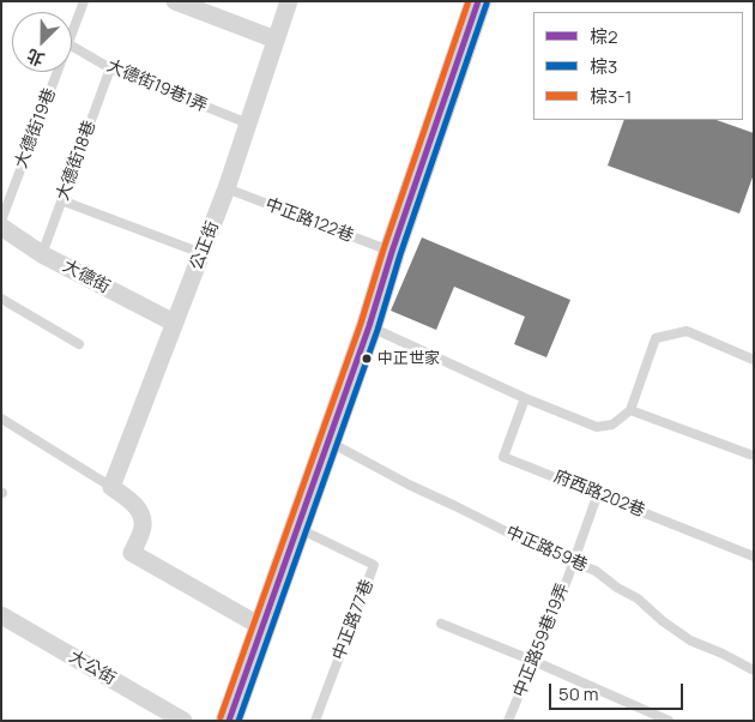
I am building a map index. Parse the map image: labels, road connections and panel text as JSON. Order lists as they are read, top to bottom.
{
  "streets": {
    "street": ["公正街", "大德街", "大公街"],
    "lane": [
      "大德街19巷1弄",
      "大德街19巷",
      "大德街18巷",
      "中正路122巷",
      "府西路202巷",
      "中正路59巷",
      "中正路77巷",
      "中正路59巷19弄"
    ]
  },
  "crossings": [
    ["大德街19巷1弄", "大德街18巷"],
    ["大德街19巷1弄", "公正街"],
    ["大德街18巷", "大德街"],
    ["中正路122巷", "公正街"],
    ["公正街", "大德街"],
    ["府西路202巷", "中正路59巷19弄"],
    ["中正路59巷", "中正路59巷19弄"]
  ],
  "places": ["中正世家"],
  "lines": ["transit line 棕2", "transit line 棕3-1", "transit line 棕3"],
  "legend": ["棕2", "棕3", "棕3-1"],
  "scale_bar": "50 m",
  "north": "bottom left"
}
